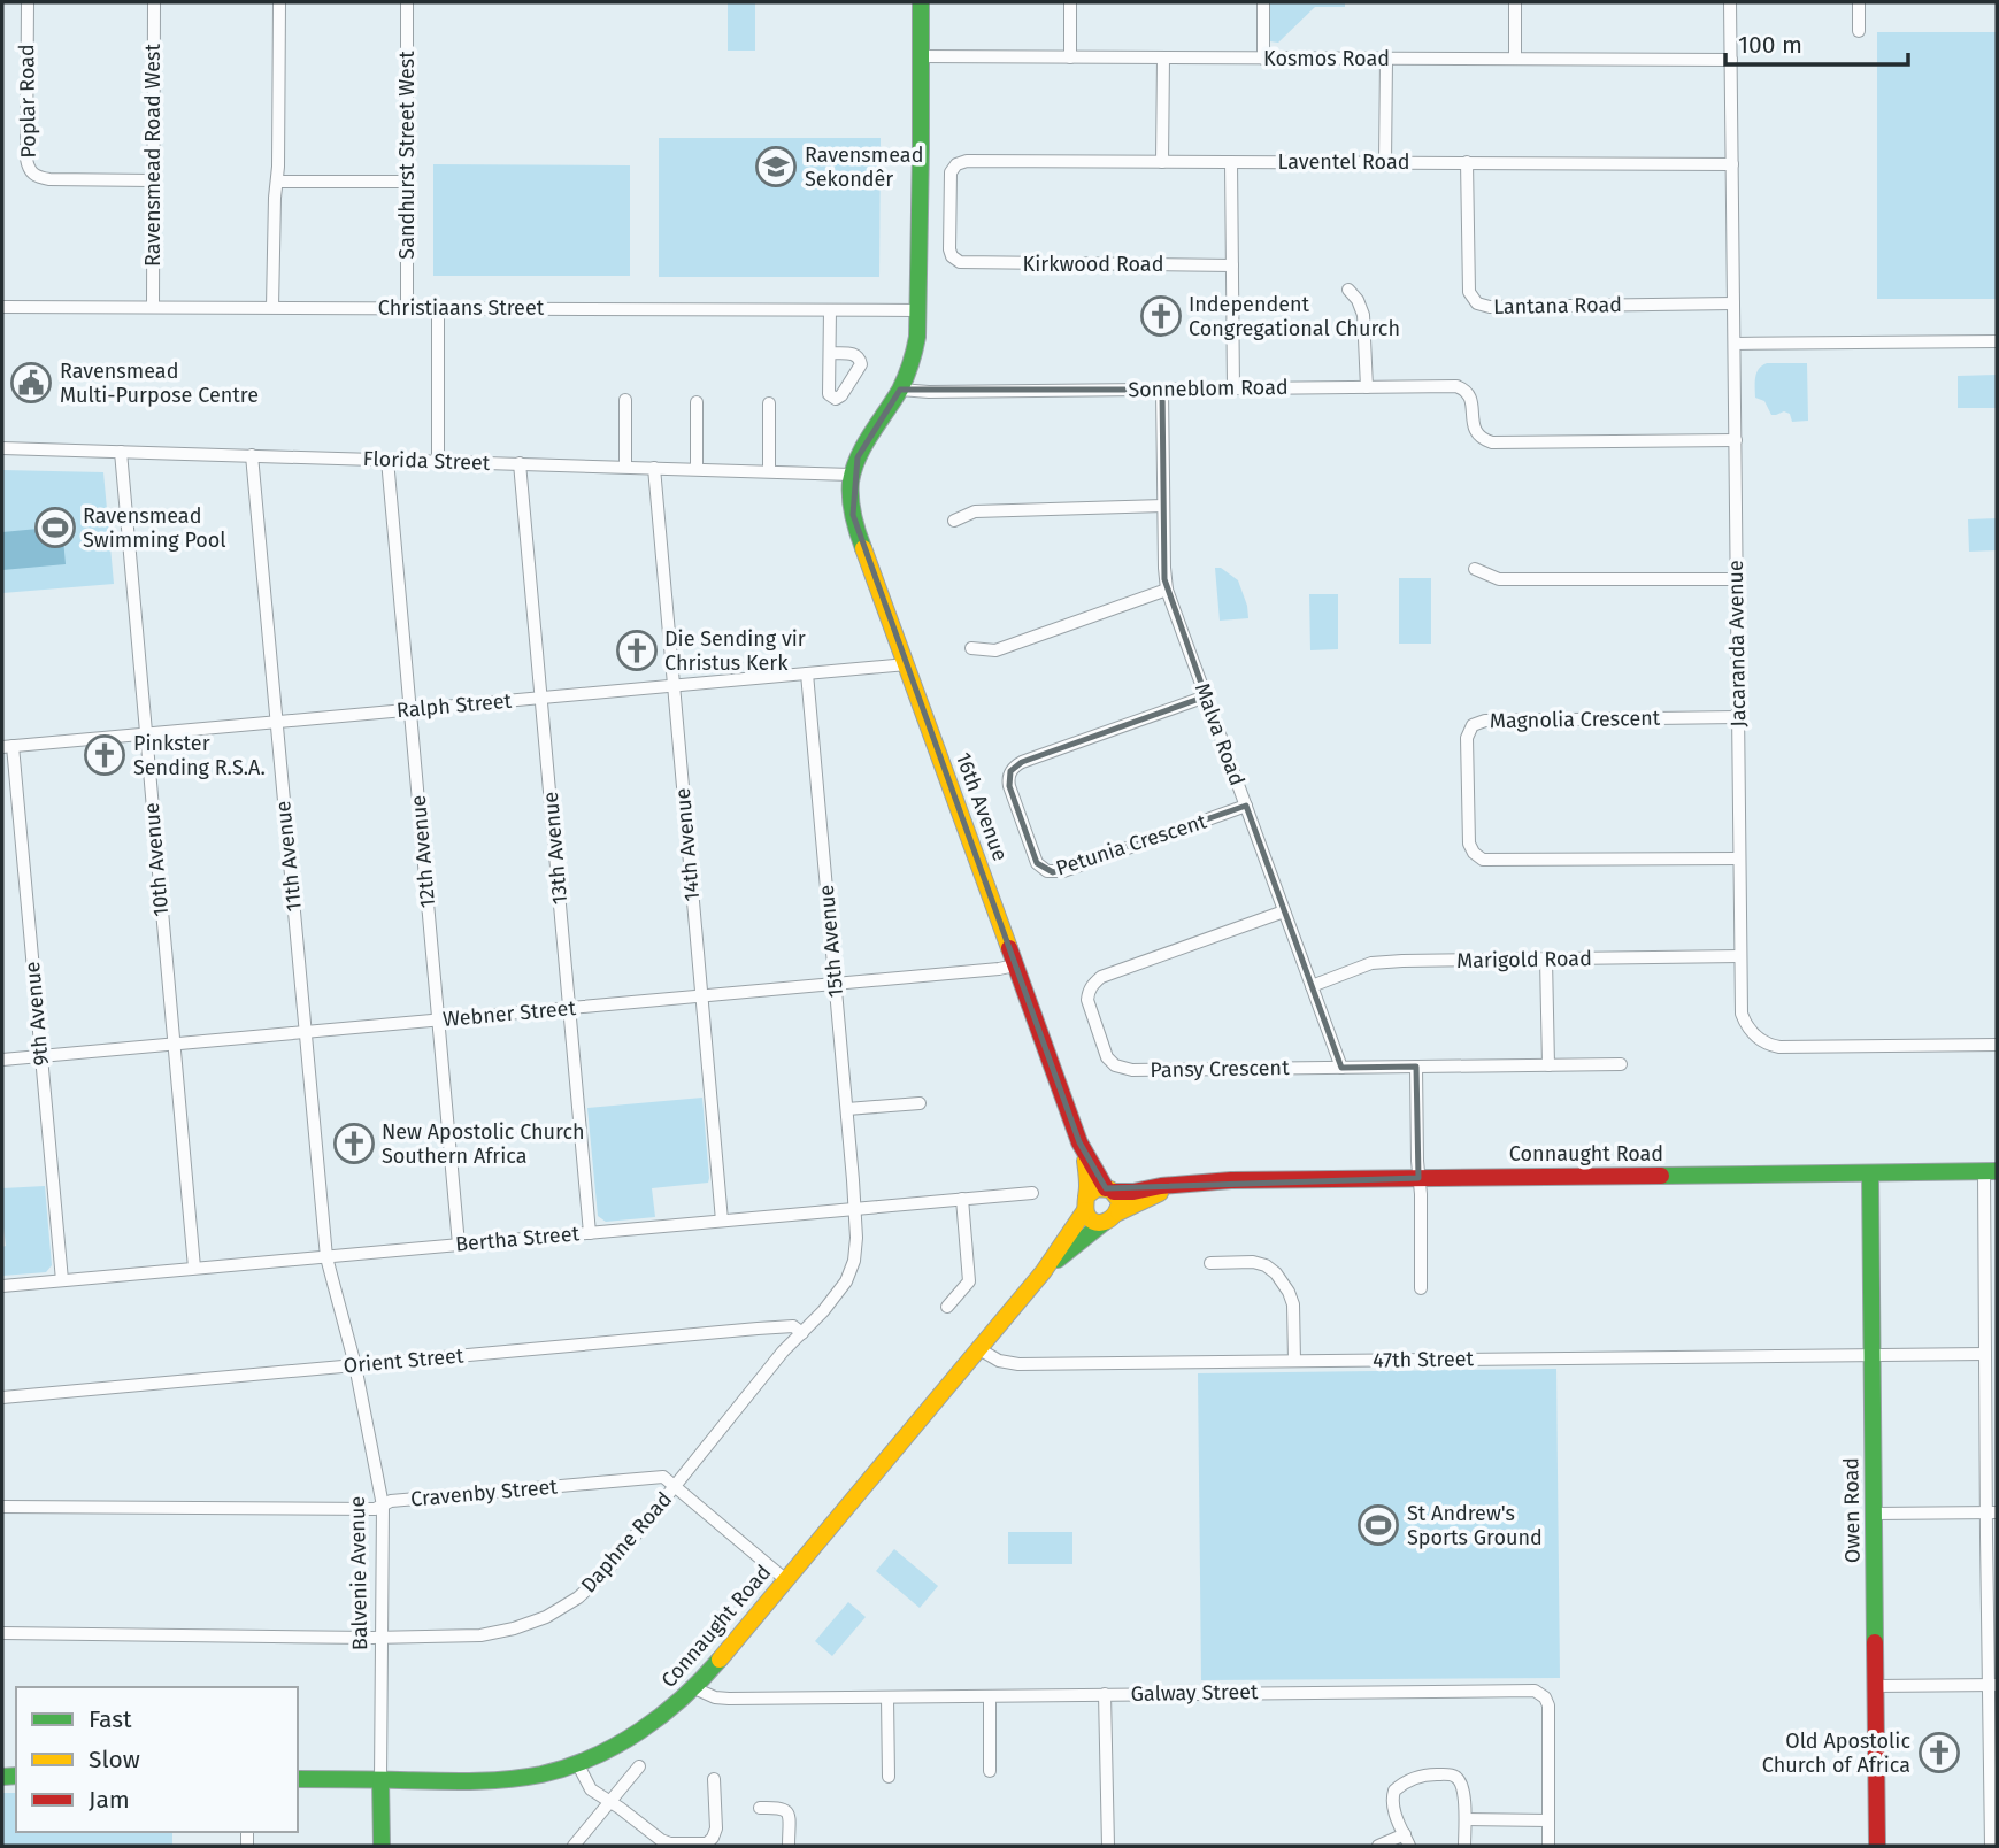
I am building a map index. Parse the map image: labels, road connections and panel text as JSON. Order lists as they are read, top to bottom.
{
  "streets": {
    "street": [
      "Kosmos Road",
      "Poplar Road",
      "Ravensmead Road West",
      "Sandhurst Street West",
      "Laventel Road",
      "Kirkwood Road",
      "Lantana Road",
      "Christiaans Street",
      "Sonneblom Road",
      "Florida Street",
      "Jacaranda Avenue",
      "Ralph Street",
      "Magnolia Crescent",
      "Malva Road",
      "16th Avenue",
      "14th Avenue",
      "Petunia Crescent",
      "13th Avenue",
      "12th Avenue",
      "11th Avenue",
      "10th Avenue",
      "15th Avenue",
      "Marigold Road",
      "9th Avenue",
      "Webner Street",
      "Pansy Crescent",
      "Connaught Road",
      "Bertha Street",
      "47th Street",
      "Orient Street",
      "Cravenby Street",
      "Owen Road",
      "Daphne Road",
      "Balvenie Avenue",
      "Galway Street"
    ]
  },
  "crossings": [
    ["Kosmos Road", "Jacaranda Avenue"],
    ["Poplar Road", "Ravensmead Road West"],
    ["Ravensmead Road West", "Christiaans Street"],
    ["Sandhurst Street West", "Christiaans Street"],
    ["Laventel Road", "Kirkwood Road"],
    ["Laventel Road", "Lantana Road"],
    ["Laventel Road", "Jacaranda Avenue"],
    ["Lantana Road", "Jacaranda Avenue"],
    ["Sonneblom Road", "Jacaranda Avenue"],
    ["Sonneblom Road", "Malva Road"],
    ["Florida Street", "16th Avenue"],
    ["Florida Street", "14th Avenue"],
    ["Florida Street", "13th Avenue"],
    ["Florida Street", "12th Avenue"],
    ["Florida Street", "11th Avenue"],
    ["Florida Street", "10th Avenue"],
    ["Jacaranda Avenue", "Magnolia Crescent"],
    ["Jacaranda Avenue", "Marigold Road"],
    ["Ralph Street", "16th Avenue"],
    ["Ralph Street", "14th Avenue"],
    ["Ralph Street", "13th Avenue"],
    ["Ralph Street", "12th Avenue"],
    ["Ralph Street", "11th Avenue"],
    ["Ralph Street", "10th Avenue"],
    ["Ralph Street", "15th Avenue"],
    ["Ralph Street", "9th Avenue"],
    ["Malva Road", "Petunia Crescent"],
    ["Malva Road", "Marigold Road"],
    ["Malva Road", "Pansy Crescent"],
    ["16th Avenue", "Webner Street"],
    ["16th Avenue", "Connaught Road"],
    ["14th Avenue", "Webner Street"],
    ["14th Avenue", "Bertha Street"],
    ["13th Avenue", "Webner Street"],
    ["13th Avenue", "Bertha Street"],
    ["12th Avenue", "Webner Street"],
    ["12th Avenue", "Bertha Street"],
    ["11th Avenue", "Webner Street"],
    ["11th Avenue", "Bertha Street"],
    ["11th Avenue", "Balvenie Avenue"],
    ["10th Avenue", "Webner Street"],
    ["10th Avenue", "Bertha Street"],
    ["15th Avenue", "Webner Street"],
    ["15th Avenue", "Bertha Street"],
    ["15th Avenue", "Daphne Road"],
    ["9th Avenue", "Webner Street"],
    ["9th Avenue", "Bertha Street"],
    ["Connaught Road", "47th Street"],
    ["Connaught Road", "Owen Road"],
    ["Connaught Road", "Balvenie Avenue"],
    ["Connaught Road", "Galway Street"],
    ["Bertha Street", "Daphne Road"],
    ["Bertha Street", "Balvenie Avenue"],
    ["47th Street", "Owen Road"],
    ["Orient Street", "Daphne Road"],
    ["Orient Street", "Balvenie Avenue"],
    ["Cravenby Street", "Daphne Road"],
    ["Cravenby Street", "Balvenie Avenue"],
    ["Daphne Road", "Balvenie Avenue"]
  ],
  "places": {
    "school or university": ["Ravensmead Sekondêr"],
    "church": [
      "Independent Congregational Church",
      "Die Sending vir Christus Kerk",
      "Pinkster Sending R.S.A.",
      "New Apostolic Church Southern Africa",
      "Old Apostolic Church of Africa"
    ],
    "public building": ["Ravensmead Multi-Purpose Centre"],
    "sports": ["Ravensmead Swimming Pool", "St Andrew's Sports Ground"]
  },
  "legend": ["Fast", "Slow", "Jam"],
  "scale_bar": "100 m"
}
